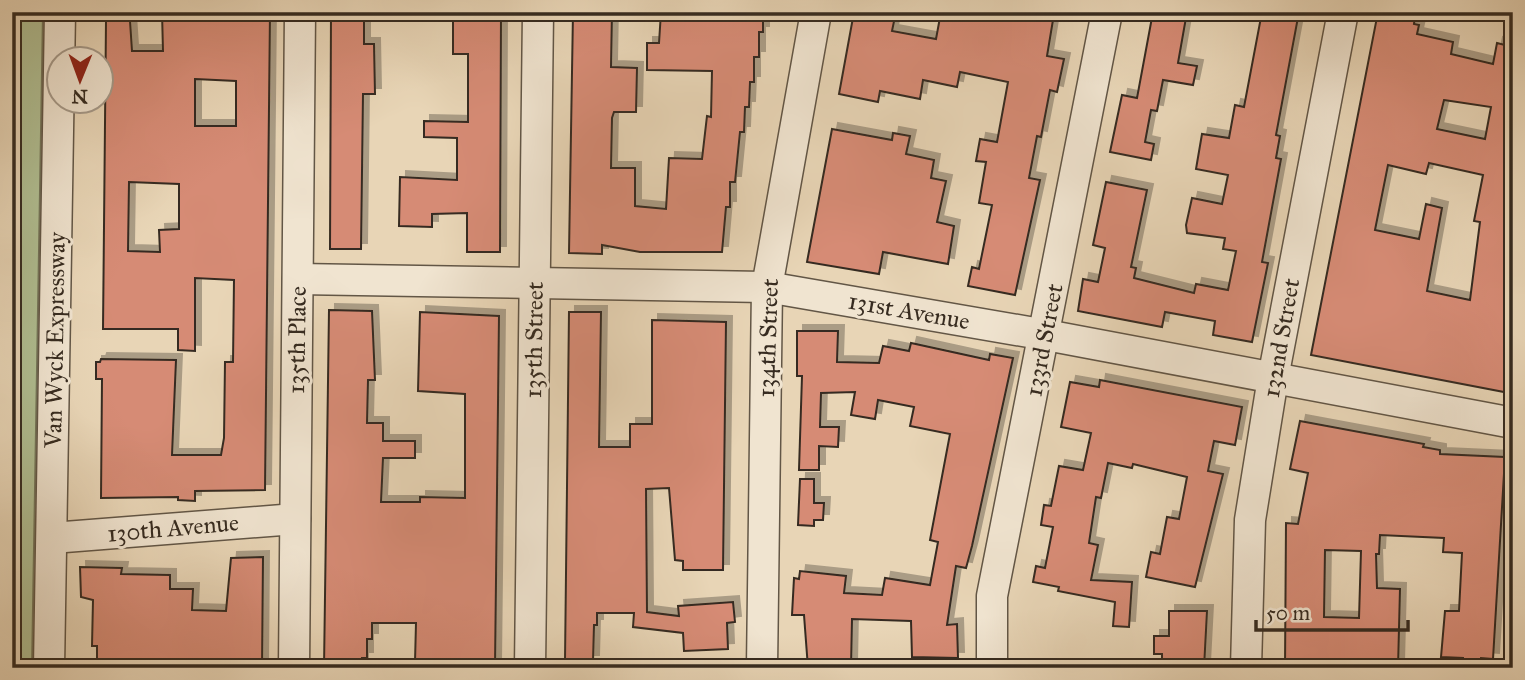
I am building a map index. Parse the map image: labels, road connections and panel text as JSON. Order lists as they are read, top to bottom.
{
  "streets": {
    "street": [
      "131st Avenue",
      "134th Street",
      "132nd Street",
      "Van Wyck Expressway",
      "135th Place",
      "135th Street",
      "133rd Street",
      "130th Avenue"
    ]
  },
  "crossings": [
    ["131st Avenue", "134th Street"],
    ["131st Avenue", "132nd Street"],
    ["131st Avenue", "135th Place"],
    ["131st Avenue", "135th Street"],
    ["131st Avenue", "133rd Street"],
    ["Van Wyck Expressway", "130th Avenue"],
    ["135th Place", "130th Avenue"]
  ],
  "scale_bar": "50 m",
  "north": "bottom"
}
